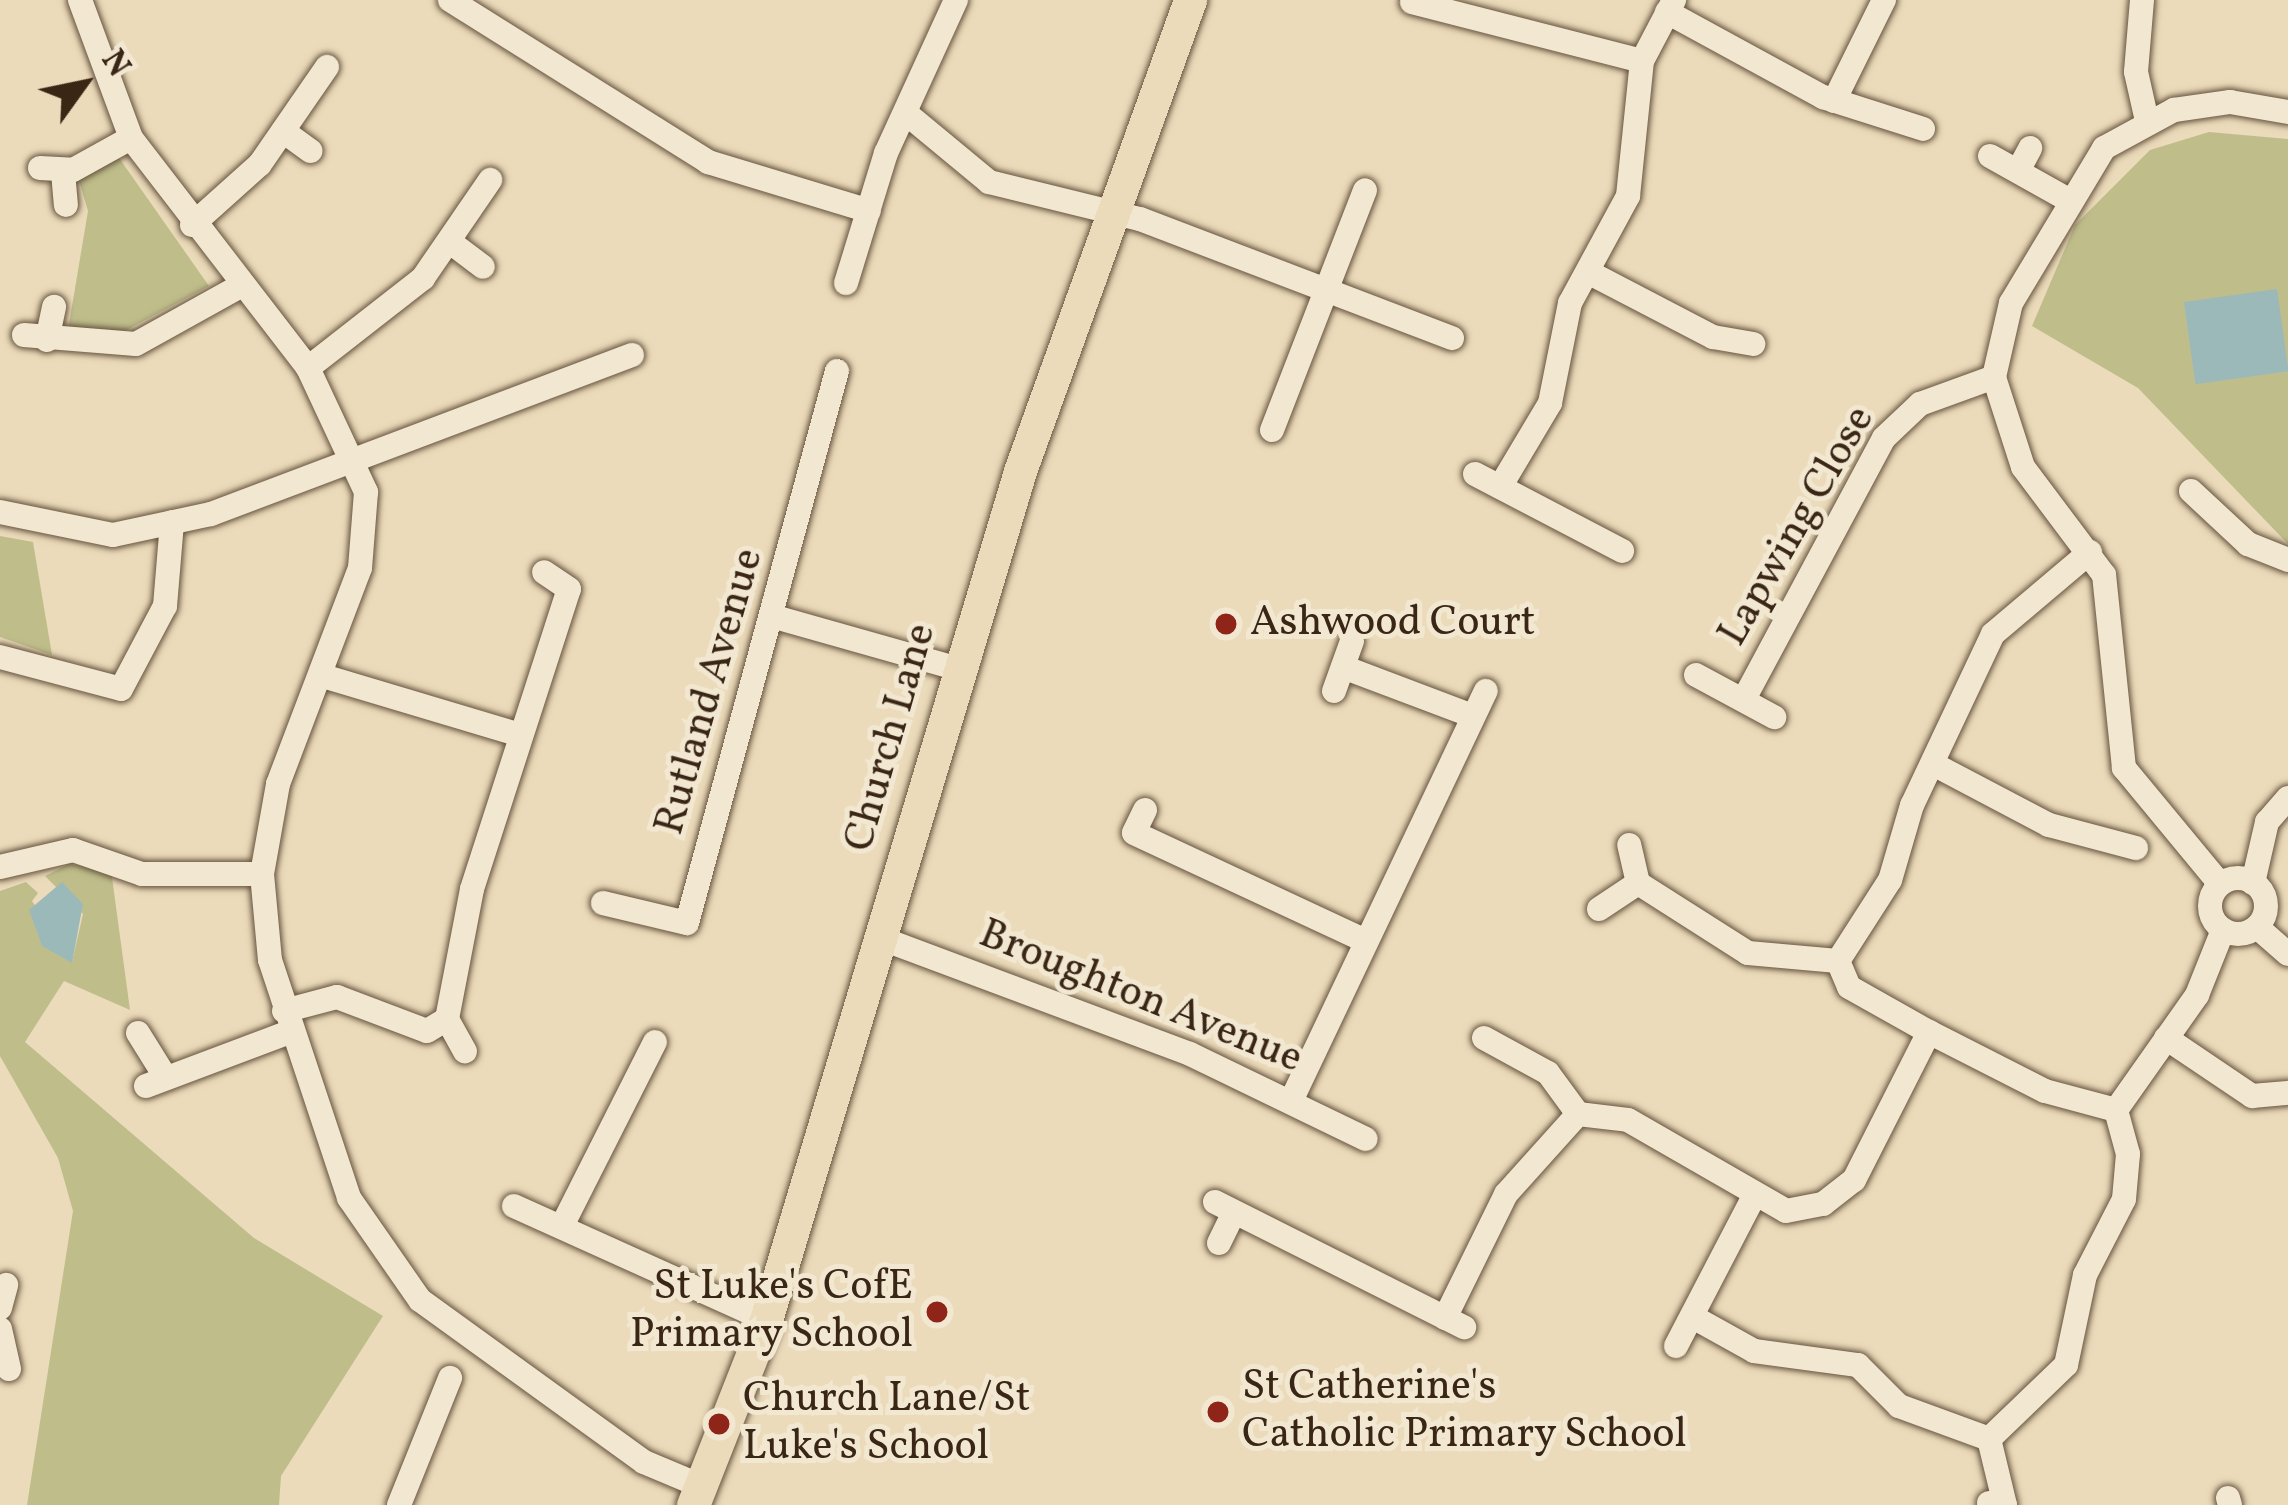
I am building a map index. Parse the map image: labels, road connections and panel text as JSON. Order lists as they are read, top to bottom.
{
  "streets": {
    "main road": ["Church Lane"],
    "street": ["Lapwing Close", "Rutland Avenue", "Broughton Avenue"]
  },
  "crossings": [
    ["Church Lane", "Broughton Avenue"]
  ],
  "places": [
    "Ashwood Court",
    "St Luke's CofE Primary School",
    "St Catherine's Catholic Primary School",
    "Church Lane/St Luke's School"
  ],
  "north": "top right"
}
